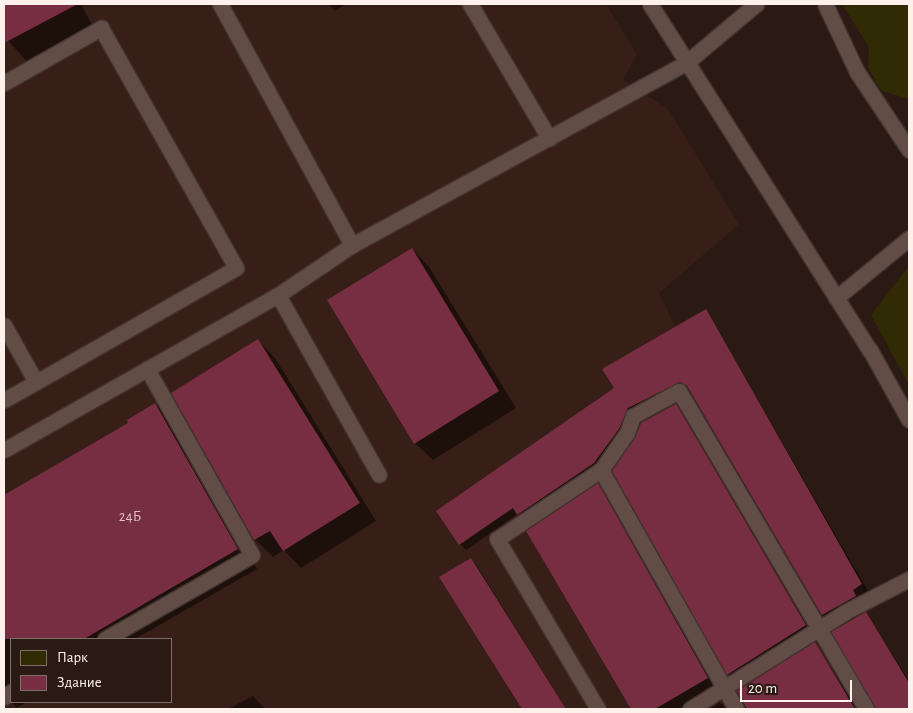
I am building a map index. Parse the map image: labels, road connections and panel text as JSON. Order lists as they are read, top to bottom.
{
  "house_numbers": ["24Б"],
  "legend": ["Парк", "Здание"],
  "scale_bar": "20 m"
}
